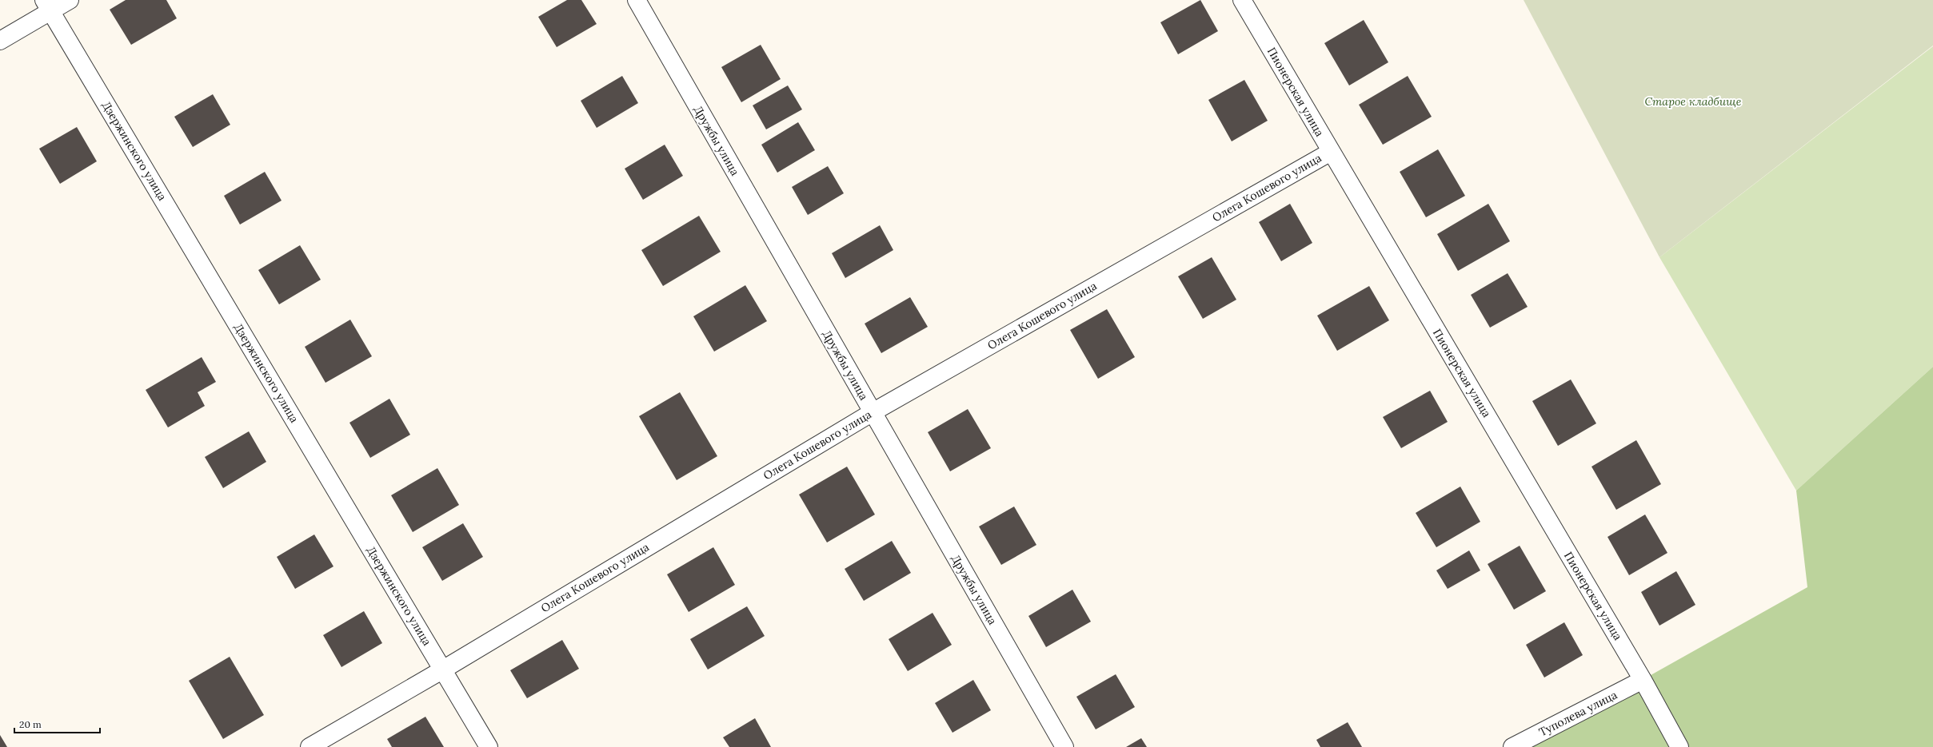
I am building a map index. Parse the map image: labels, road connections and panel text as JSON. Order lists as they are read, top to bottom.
{
  "streets": {
    "street": [
      "Пионерская улица",
      "Дружбы улица",
      "Дзержинского улица",
      "Олега Кошевого улица",
      "Туполева улица"
    ]
  },
  "crossings": [
    ["Пионерская улица", "Олега Кошевого улица"],
    ["Пионерская улица", "Туполева улица"],
    ["Дружбы улица", "Олега Кошевого улица"],
    ["Дзержинского улица", "Олега Кошевого улица"]
  ],
  "parks": ["Старое кладбище"],
  "scale_bar": "20 m"
}
